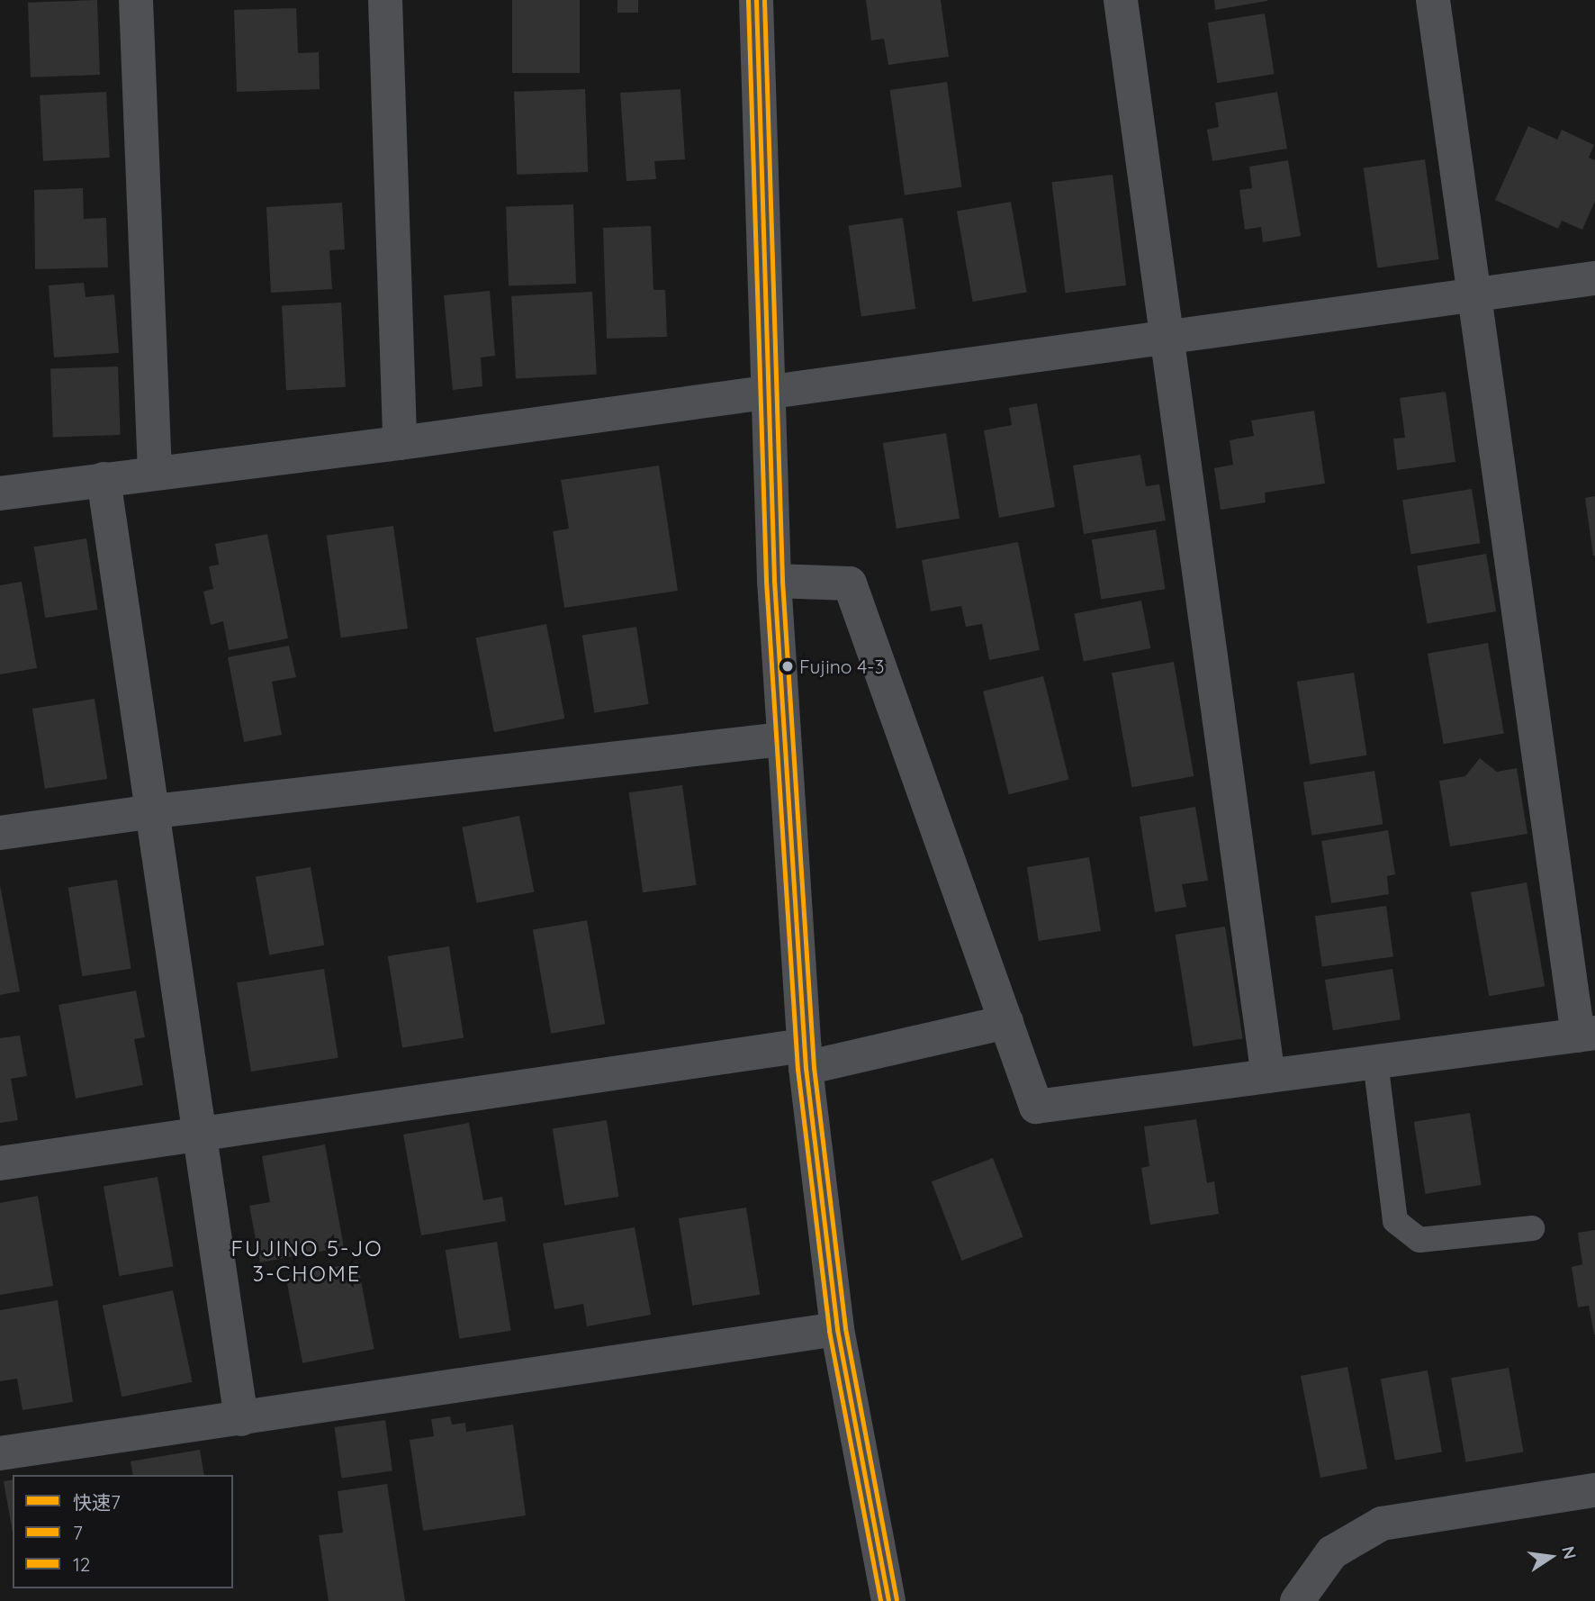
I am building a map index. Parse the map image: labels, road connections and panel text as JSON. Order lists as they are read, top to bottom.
{
  "districts": ["FUJINO 5-JO 3-CHOME"],
  "places": ["Fujino 4-3"],
  "lines": ["transit line 快速7", "transit line 7", "transit line 12"],
  "legend": ["快速7", "7", "12"],
  "north": "right"
}
